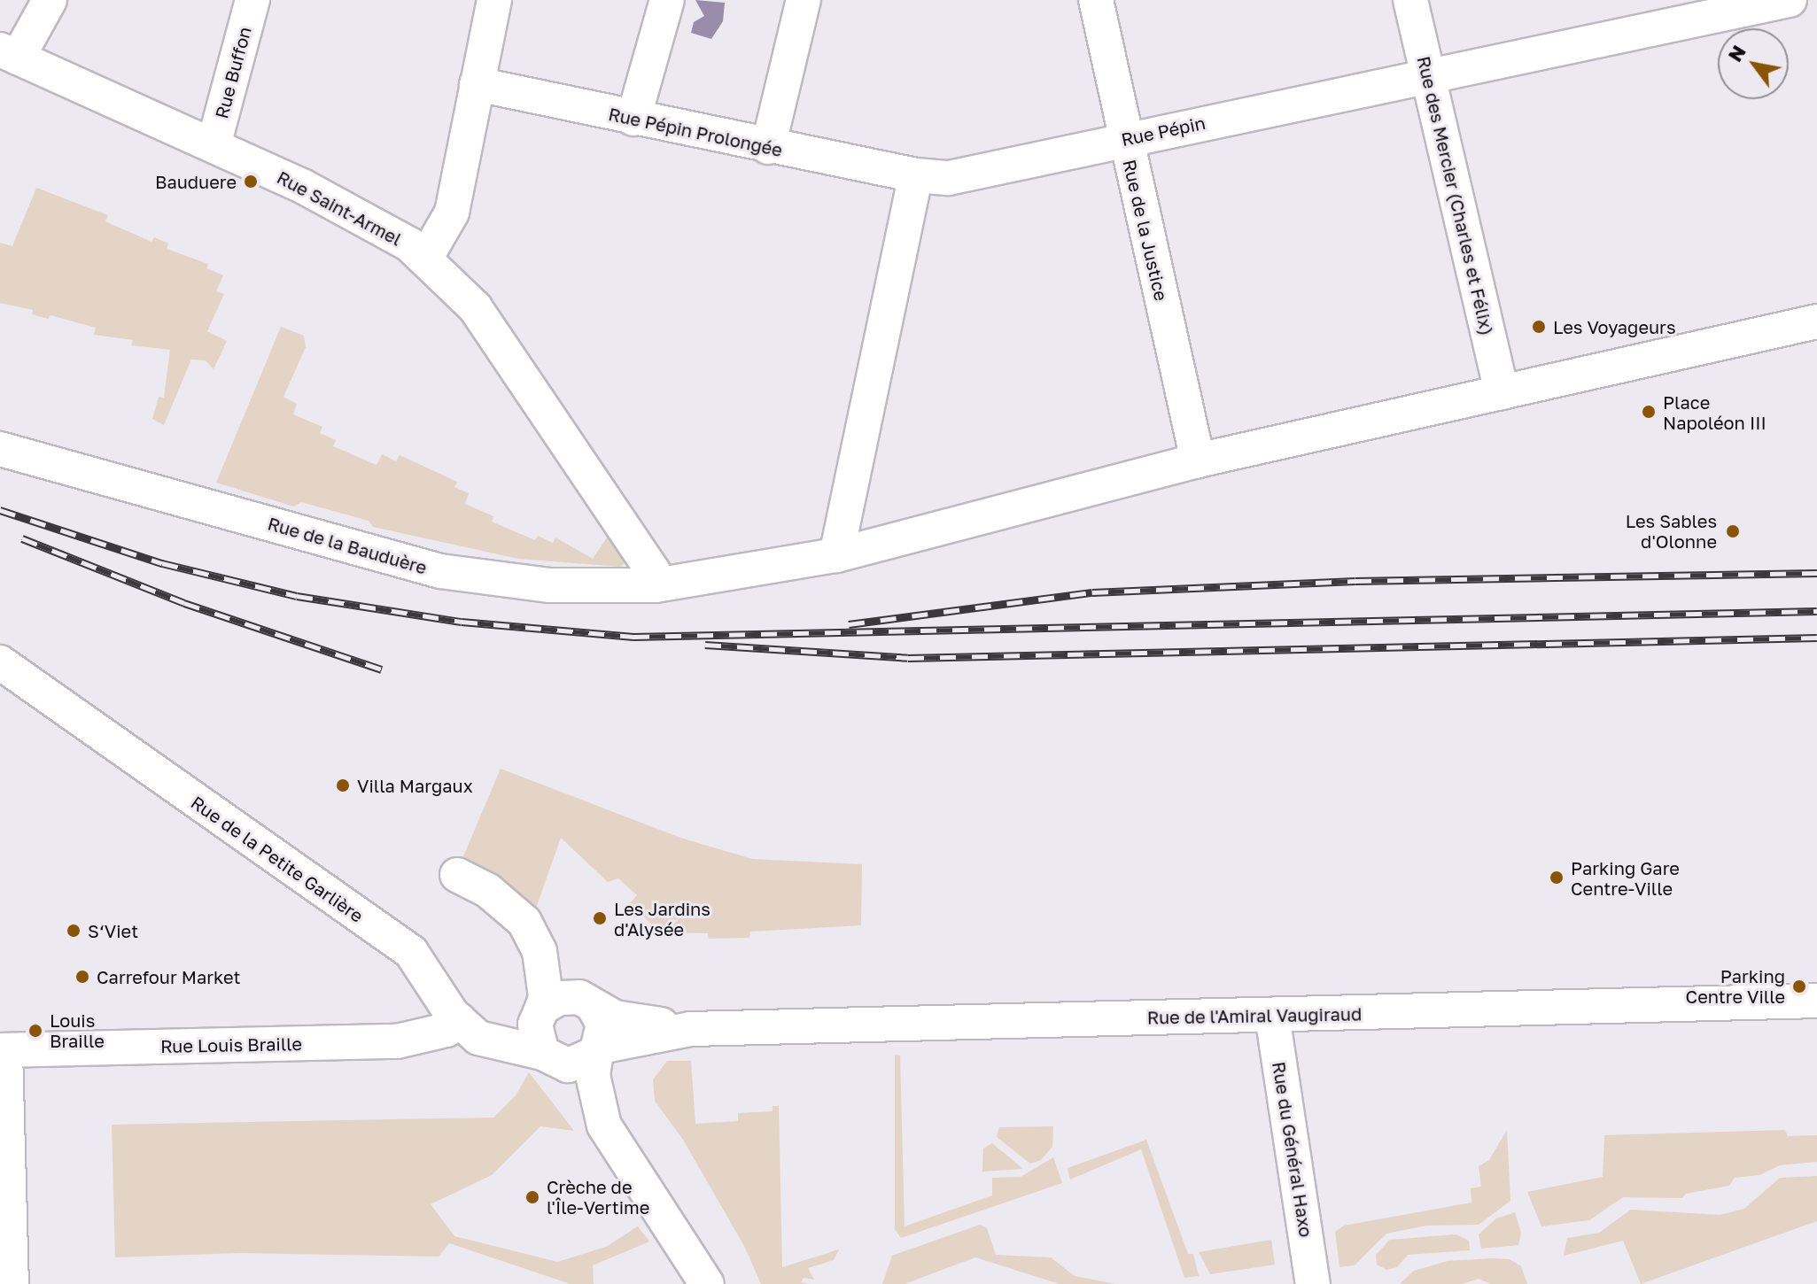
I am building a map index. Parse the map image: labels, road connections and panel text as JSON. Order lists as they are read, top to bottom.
{
  "streets": {
    "street": [
      "Rue Buffon",
      "Rue Pépin",
      "Rue Pépin Prolongée",
      "Rue des Mercier (Charles et Félix)",
      "Rue Saint-Armel",
      "Rue de la Justice",
      "Rue de la Bauduère",
      "Rue de la Petite Garlière",
      "Rue de l'Amiral Vaugiraud",
      "Rue Louis Braille",
      "Rue du Général Haxo"
    ]
  },
  "crossings": [
    ["Rue Buffon", "Rue Saint-Armel"],
    ["Rue Pépin", "Rue Pépin Prolongée"],
    ["Rue Pépin", "Rue des Mercier (Charles et Félix)"],
    ["Rue Pépin", "Rue de la Justice"],
    ["Rue des Mercier (Charles et Félix)", "Rue de la Bauduère"],
    ["Rue Saint-Armel", "Rue de la Bauduère"],
    ["Rue de la Justice", "Rue de la Bauduère"],
    ["Rue de la Petite Garlière", "Rue de l'Amiral Vaugiraud"],
    ["Rue de la Petite Garlière", "Rue Louis Braille"],
    ["Rue de l'Amiral Vaugiraud", "Rue Louis Braille"],
    ["Rue de l'Amiral Vaugiraud", "Rue du Général Haxo"]
  ],
  "places": [
    "Bauduere",
    "Les Voyageurs",
    "Place Napoléon III",
    "Les Sables d'Olonne",
    "Villa Margaux",
    "Parking Gare Centre-Ville",
    "Les Jardins d'Alysée",
    "S‘Viet",
    "Carrefour Market",
    "Parking Centre Ville",
    "Louis Braille",
    "Crèche de l'Île-Vertime"
  ],
  "north": "top left"
}
